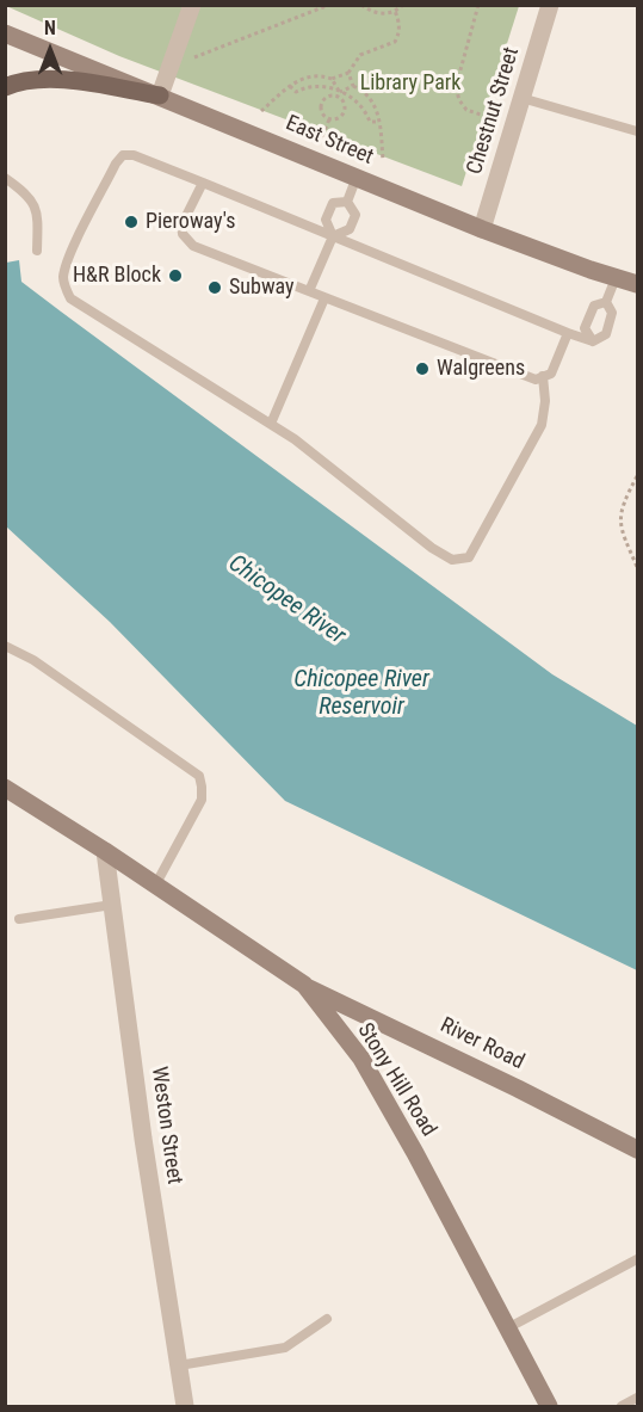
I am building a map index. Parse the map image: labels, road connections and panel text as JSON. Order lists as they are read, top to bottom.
{
  "streets": {
    "main road": ["East Street", "River Road", "Stony Hill Road"],
    "street": ["Chestnut Street", "Weston Street"]
  },
  "crossings": [
    ["Chestnut Street", "East Street"],
    ["River Road", "Stony Hill Road"],
    ["Stony Hill Road", "Weston Street"]
  ],
  "water": ["Chicopee River", "Chicopee River Reservoir"],
  "parks": ["Library Park"],
  "places": [
    "Pieroway's",
    "H&R Block",
    "Subway",
    "Walgreens"
  ],
  "north": "top"
}
